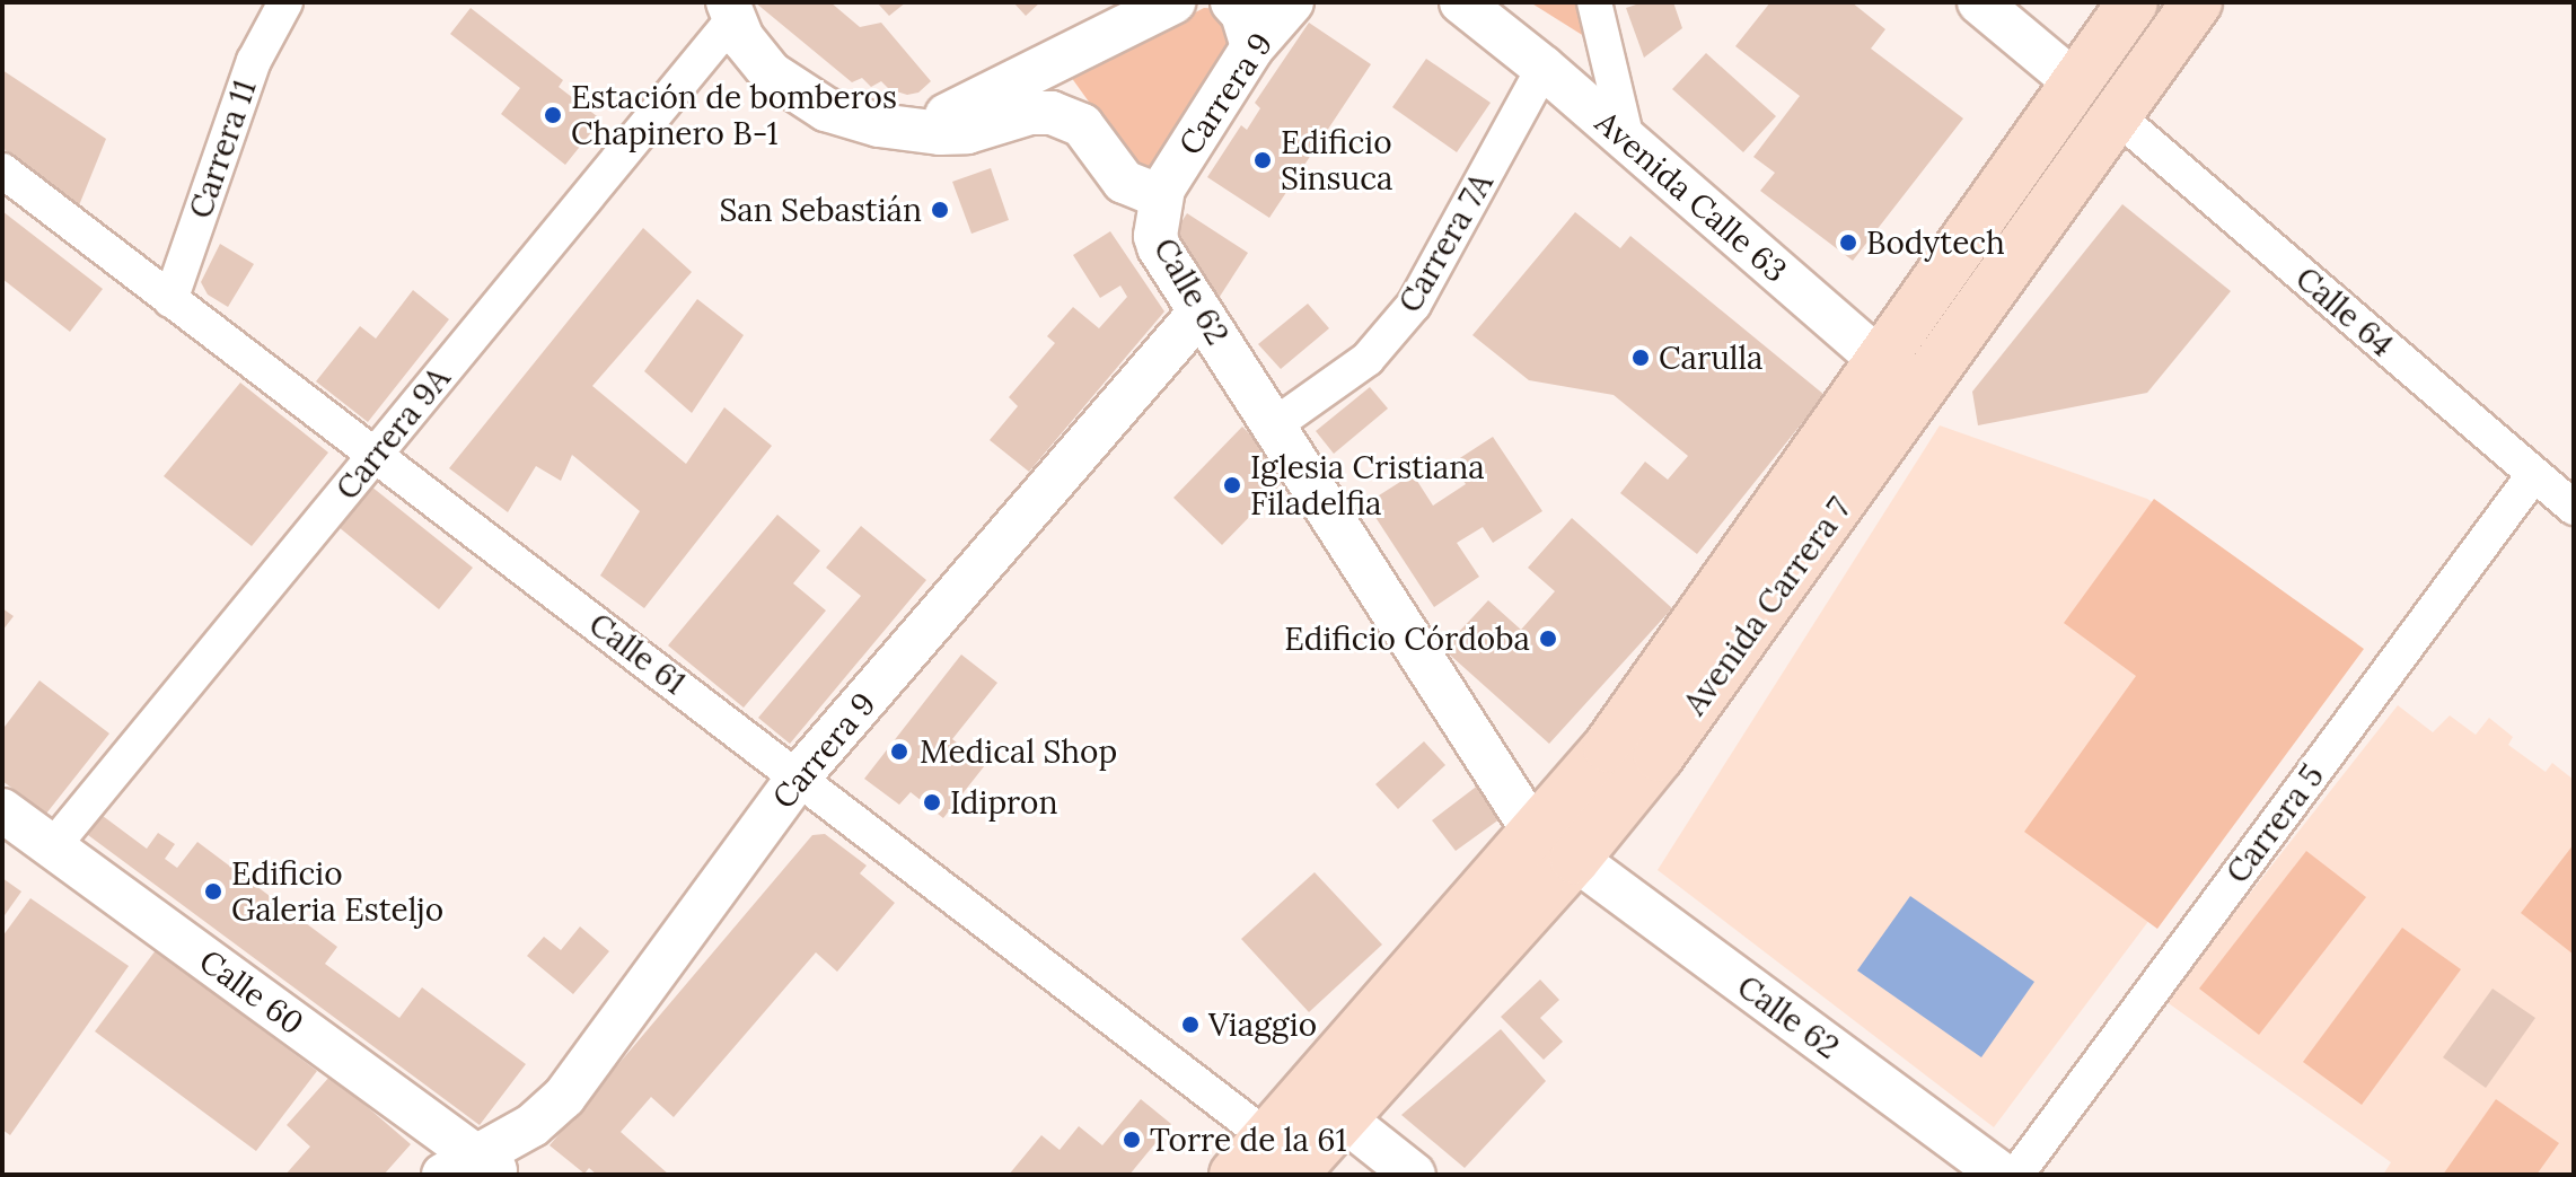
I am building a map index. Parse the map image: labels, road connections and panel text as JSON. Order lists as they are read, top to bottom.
{
  "streets": {
    "main road": ["Avenida Carrera 7"],
    "street": [
      "Carrera 9",
      "Carrera 11",
      "Avenida Calle 63",
      "Carrera 7A",
      "Calle 62",
      "Calle 64",
      "Carrera 9A",
      "Calle 61",
      "Carrera 5",
      "Calle 60"
    ]
  },
  "crossings": [
    ["Carrera 9", "Calle 62"],
    ["Carrera 9", "Calle 61"],
    ["Carrera 9", "Calle 60"],
    ["Carrera 11", "Calle 61"],
    ["Avenida Calle 63", "Carrera 7A"],
    ["Avenida Calle 63", "Avenida Carrera 7"],
    ["Carrera 7A", "Calle 62"],
    ["Calle 62", "Carrera 9A"],
    ["Calle 62", "Avenida Carrera 7"],
    ["Calle 64", "Avenida Carrera 7"],
    ["Calle 64", "Carrera 5"],
    ["Carrera 9A", "Calle 61"],
    ["Carrera 9A", "Calle 60"],
    ["Avenida Carrera 7", "Calle 61"]
  ],
  "places": [
    "Estación de bomberos Chapinero B-1",
    "Edificio Sinsuca",
    "San Sebastián",
    "Bodytech",
    "Carulla",
    "Iglesia Cristiana Filadelfia",
    "Edificio Córdoba",
    "Medical Shop",
    "Idipron",
    "Edificio Galeria Esteljo",
    "Viaggio",
    "Torre de la 61"
  ]
}
